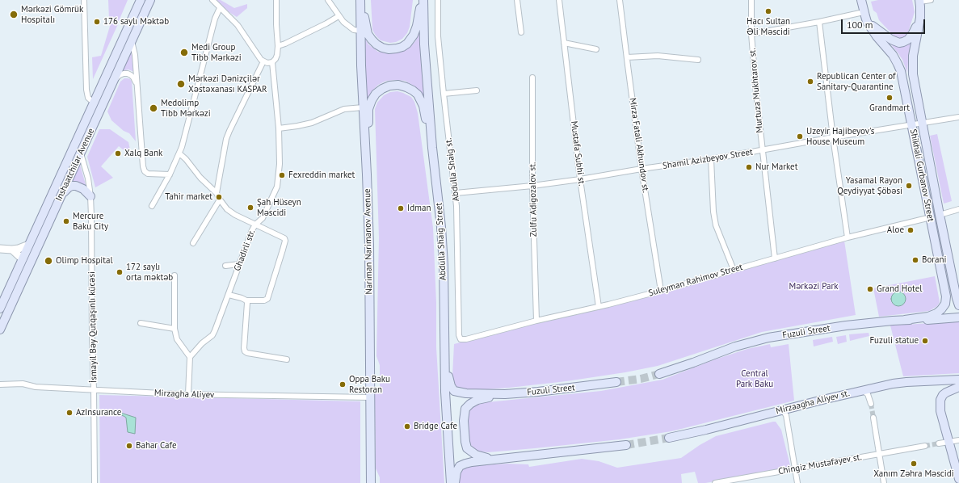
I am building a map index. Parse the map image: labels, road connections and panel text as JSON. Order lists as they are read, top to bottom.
{
  "streets": {
    "main road": [
      "Inshaatchilar Avenue",
      "Shikhali Gurbanov Street",
      "Nariman Narimanov Avenue",
      "Abdulla Shaig Street",
      "Fuzuli Street",
      "Mirzaagha Aliyev st."
    ],
    "street": [
      "Murtuza Mukhtarov st.",
      "Mirza Fatali Akhundov st.",
      "Mustafa Subhi st.",
      "Shamil Azizbeyov Street",
      "Abdulla Shaig st.",
      "Zulfu Adigozalov st.",
      "Ghadirli str.",
      "Suleyman Rahimov Street",
      "İsmayil Bəy Qutqaşınlı kücəsi",
      "Mirzagha Aliyev",
      "Chingiz Mustafayev st."
    ]
  },
  "crossings": [
    ["Murtuza Mukhtarov st.", "Shamil Azizbeyov Street"],
    ["Murtuza Mukhtarov st.", "Suleyman Rahimov Street"],
    ["Mirza Fatali Akhundov st.", "Shamil Azizbeyov Street"],
    ["Mirza Fatali Akhundov st.", "Suleyman Rahimov Street"],
    ["Mustafa Subhi st.", "Shamil Azizbeyov Street"],
    ["Mustafa Subhi st.", "Suleyman Rahimov Street"],
    ["Shamil Azizbeyov Street", "Abdulla Shaig st."],
    ["Shamil Azizbeyov Street", "Shikhali Gurbanov Street"],
    ["Shamil Azizbeyov Street", "Zulfu Adigozalov st."],
    ["Inshaatchilar Avenue", "İsmayil Bəy Qutqaşınlı kücəsi"],
    ["Abdulla Shaig st.", "Suleyman Rahimov Street"],
    ["Shikhali Gurbanov Street", "Suleyman Rahimov Street"],
    ["Shikhali Gurbanov Street", "Fuzuli Street"],
    ["Zulfu Adigozalov st.", "Suleyman Rahimov Street"],
    ["Nariman Narimanov Avenue", "Mirzagha Aliyev"],
    ["İsmayil Bəy Qutqaşınlı kücəsi", "Mirzagha Aliyev"]
  ],
  "parks": ["Mərkəzi Park", "Central Park Baku"],
  "places": [
    "Hacı Sultan Əli Məscidi",
    "Mərkəzi Gömrük Hospitalı",
    "176 saylı Məktəb",
    "Medi Group Tibb Mərkəzi",
    "Republican Center of Sanitary-Quarantine",
    "Mərkəzi Dənizçilər Xəstəxanası KASPAR",
    "Grandmart",
    "Medolimp Tibb Mərkəzi",
    "Uzeyir Hajibeyov's House Museum",
    "Xalq Bank",
    "Nur Market",
    "Fexreddin market",
    "Yasamal Rayon Qeydiyyat Şöbəsi",
    "Tahir market",
    "Şah Hüseyn Məscidi",
    "Idman",
    "Mercure Baku City",
    "Aloe",
    "Borani",
    "Olimp Hospital",
    "172 saylı orta məktəb",
    "Grand Hotel",
    "Fuzuli statue",
    "Oppa Baku Restoran",
    "AzInsurance",
    "Bridge Cafe",
    "Bahar Cafe",
    "Xanım Zəhra Məscidi"
  ],
  "scale_bar": "100 m"
}
